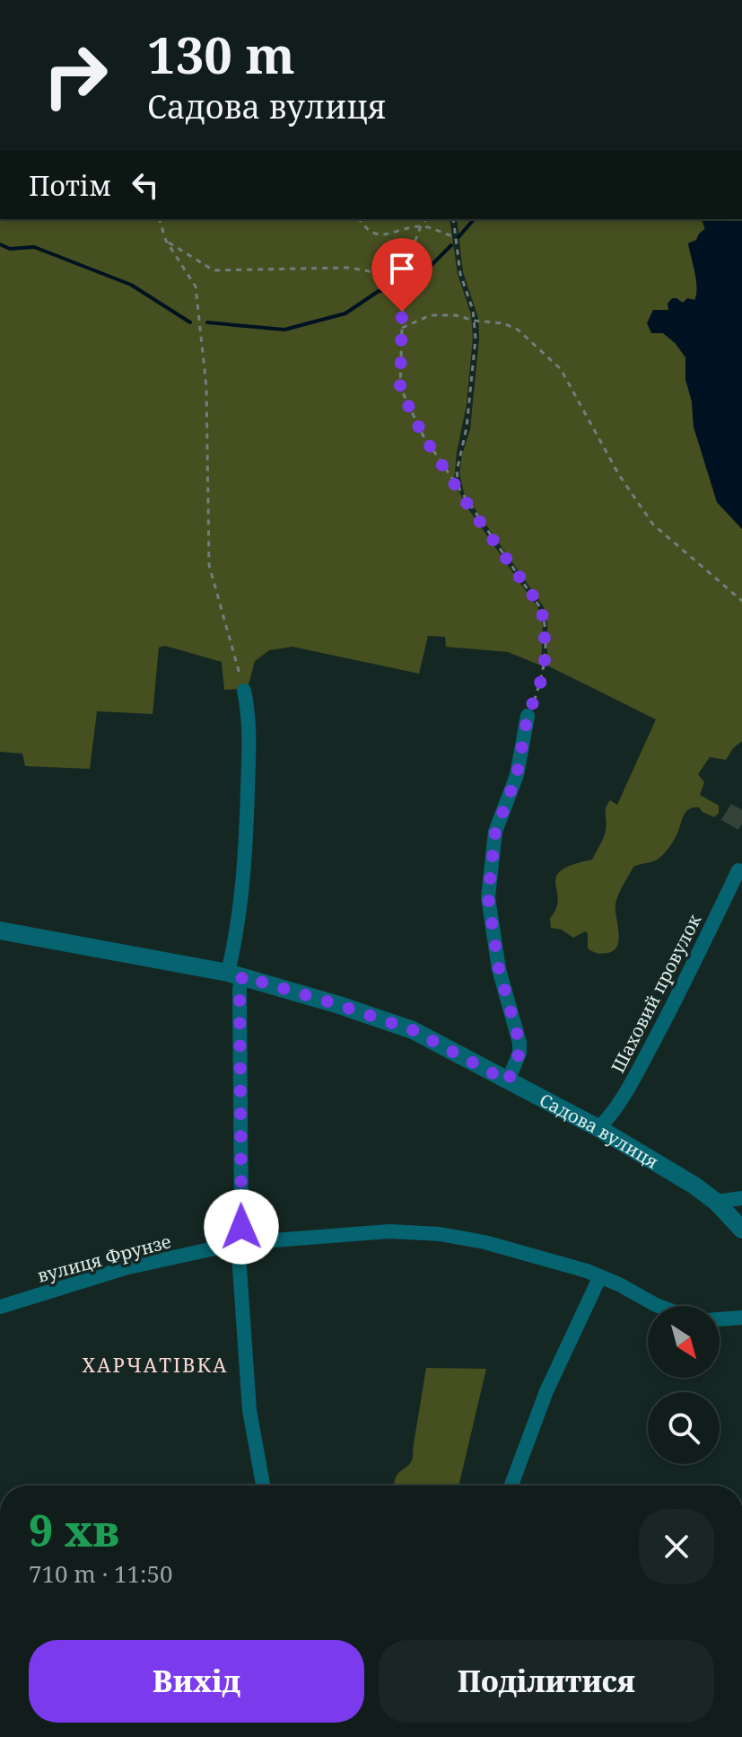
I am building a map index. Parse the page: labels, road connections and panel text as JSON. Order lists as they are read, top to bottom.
{
  "streets": {
    "street": ["Шаховий провулок", "Садова вулиця", "вулиця Фрунзе"]
  },
  "crossings": [
    ["Шаховий провулок", "Садова вулиця"]
  ],
  "districts": ["ХАРЧАТІВКА"],
  "north": "bottom right",
  "page": {
    "turn": ["130 m", "Садова вулиця"],
    "then": "Потім",
    "heading": ["9 хв", "710 m · 11:50"],
    "buttons": ["Вихід", "Поділитися"]
  }
}
